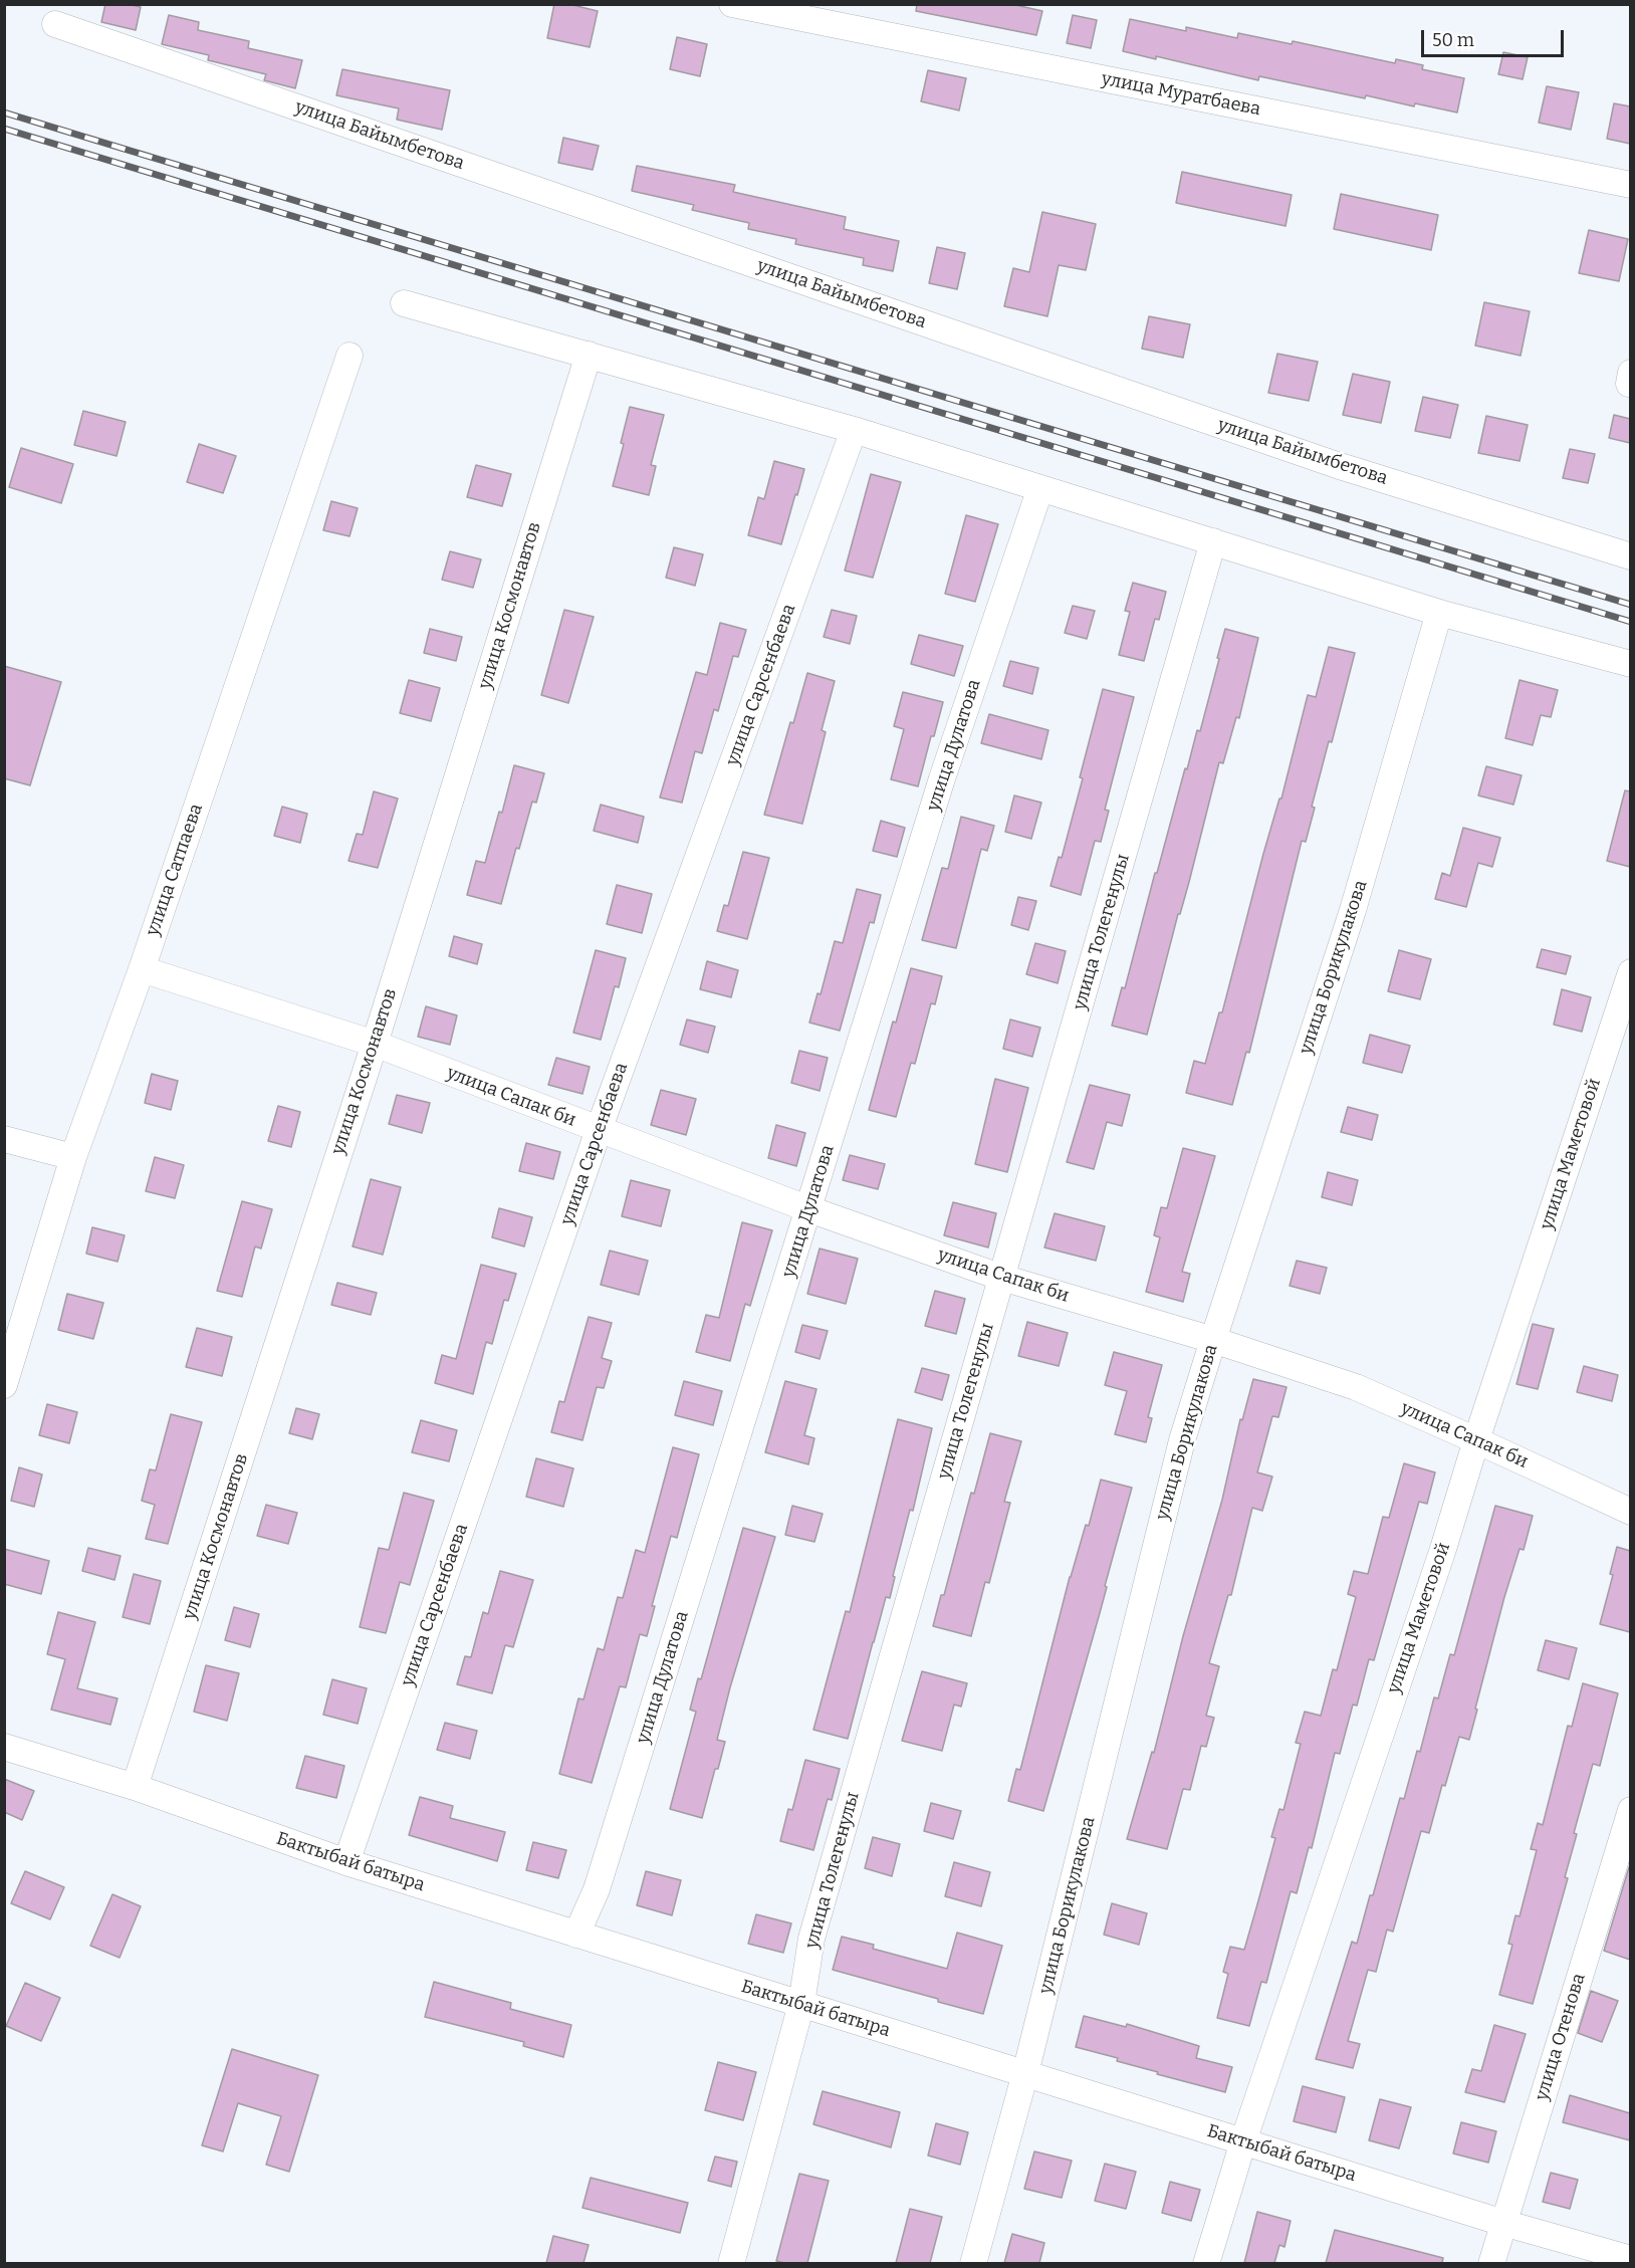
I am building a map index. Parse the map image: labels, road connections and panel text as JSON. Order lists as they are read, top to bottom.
{
  "streets": {
    "street": [
      "улица Муратбаева",
      "улица Байымбетова",
      "улица Космонавтов",
      "улица Сарсенбаева",
      "улица Дулатова",
      "улица Сатпаева",
      "улица Толегенулы",
      "улица Борикулакова",
      "улица Сапак би",
      "улица Маметовой",
      "Бактыбай батыра",
      "улица Отенова"
    ]
  },
  "crossings": [
    ["улица Космонавтов", "улица Сапак би"],
    ["улица Космонавтов", "Бактыбай батыра"],
    ["улица Сарсенбаева", "улица Сапак би"],
    ["улица Сарсенбаева", "Бактыбай батыра"],
    ["улица Дулатова", "улица Сапак би"],
    ["улица Дулатова", "Бактыбай батыра"],
    ["улица Сатпаева", "улица Сапак би"],
    ["улица Толегенулы", "улица Сапак би"],
    ["улица Толегенулы", "Бактыбай батыра"],
    ["улица Борикулакова", "улица Сапак би"],
    ["улица Борикулакова", "Бактыбай батыра"],
    ["улица Сапак би", "улица Маметовой"],
    ["улица Маметовой", "Бактыбай батыра"],
    ["Бактыбай батыра", "улица Отенова"]
  ],
  "scale_bar": "50 m"
}
